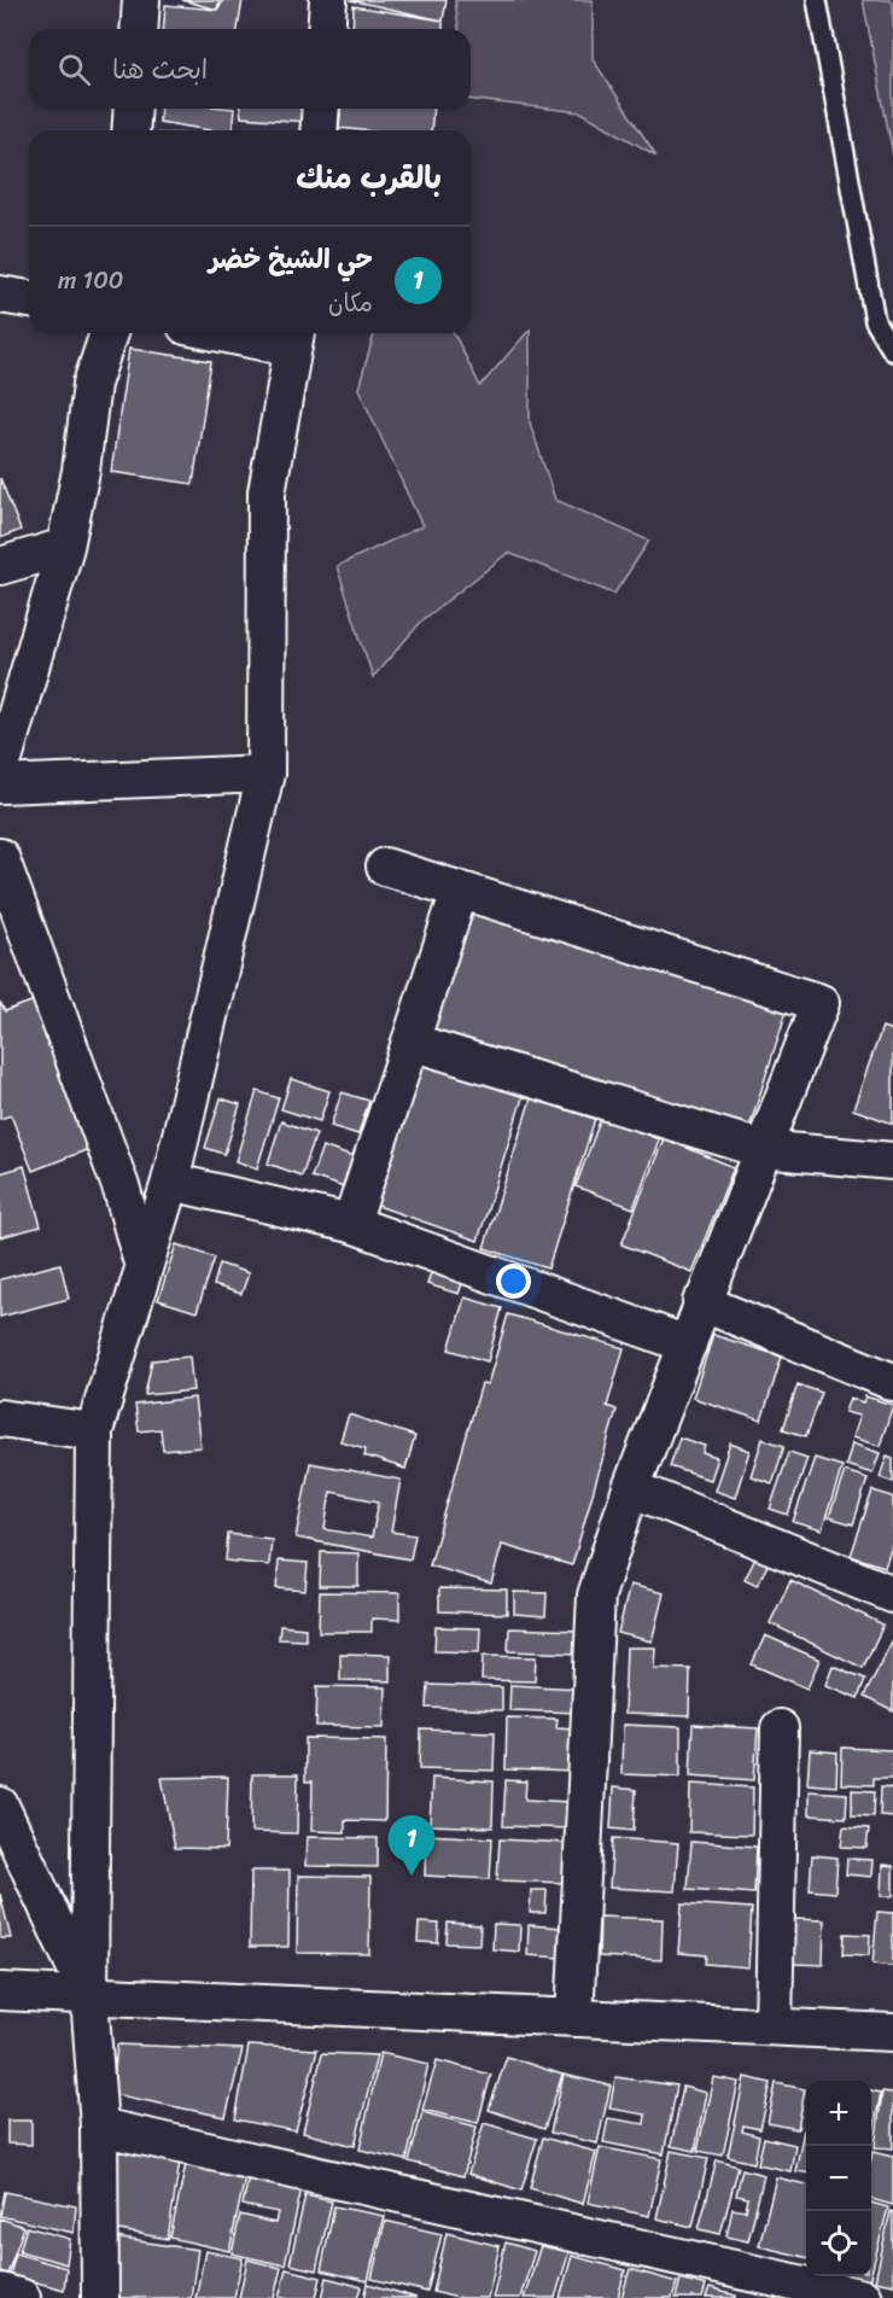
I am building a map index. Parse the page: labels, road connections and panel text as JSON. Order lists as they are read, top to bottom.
{
  "page": {
    "search": "ابحث هنا",
    "heading": "بالقرب منك",
    "list": [
      {
        "mark": "1",
        "name": "حي الشيخ خضر",
        "note": "مكان",
        "value": "100 m"
      }
    ],
    "pins": "1",
    "map_buttons": ["+", "−"]
  }
}
